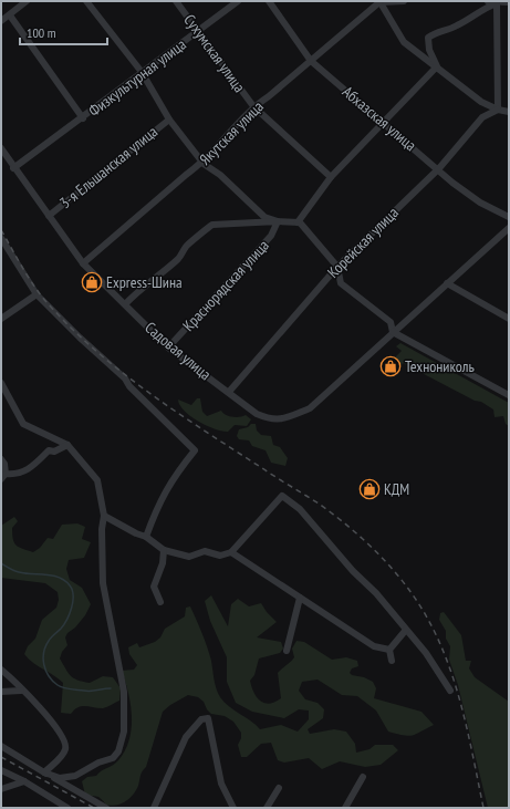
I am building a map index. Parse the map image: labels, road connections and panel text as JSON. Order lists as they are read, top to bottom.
{
  "streets": {
    "street": [
      "Сухумская улица",
      "Физкультурная улица",
      "Абхазская улица",
      "Якутская улица",
      "3-я Ельшанская улица",
      "Корейская улица",
      "Краснорядская улица",
      "Садовая улица"
    ]
  },
  "crossings": [
    ["Сухумская улица", "Физкультурная улица"],
    ["Сухумская улица", "Якутская улица"],
    ["Физкультурная улица", "Садовая улица"],
    ["Абхазская улица", "Якутская улица"],
    ["Абхазская улица", "Корейская улица"],
    ["Якутская улица", "Садовая улица"],
    ["3-я Ельшанская улица", "Садовая улица"],
    ["Корейская улица", "Садовая улица"],
    ["Краснорядская улица", "Садовая улица"]
  ],
  "places": {
    "shop": ["Express-Шина", "Технониколь", "КДМ"]
  },
  "scale_bar": "100 m"
}
